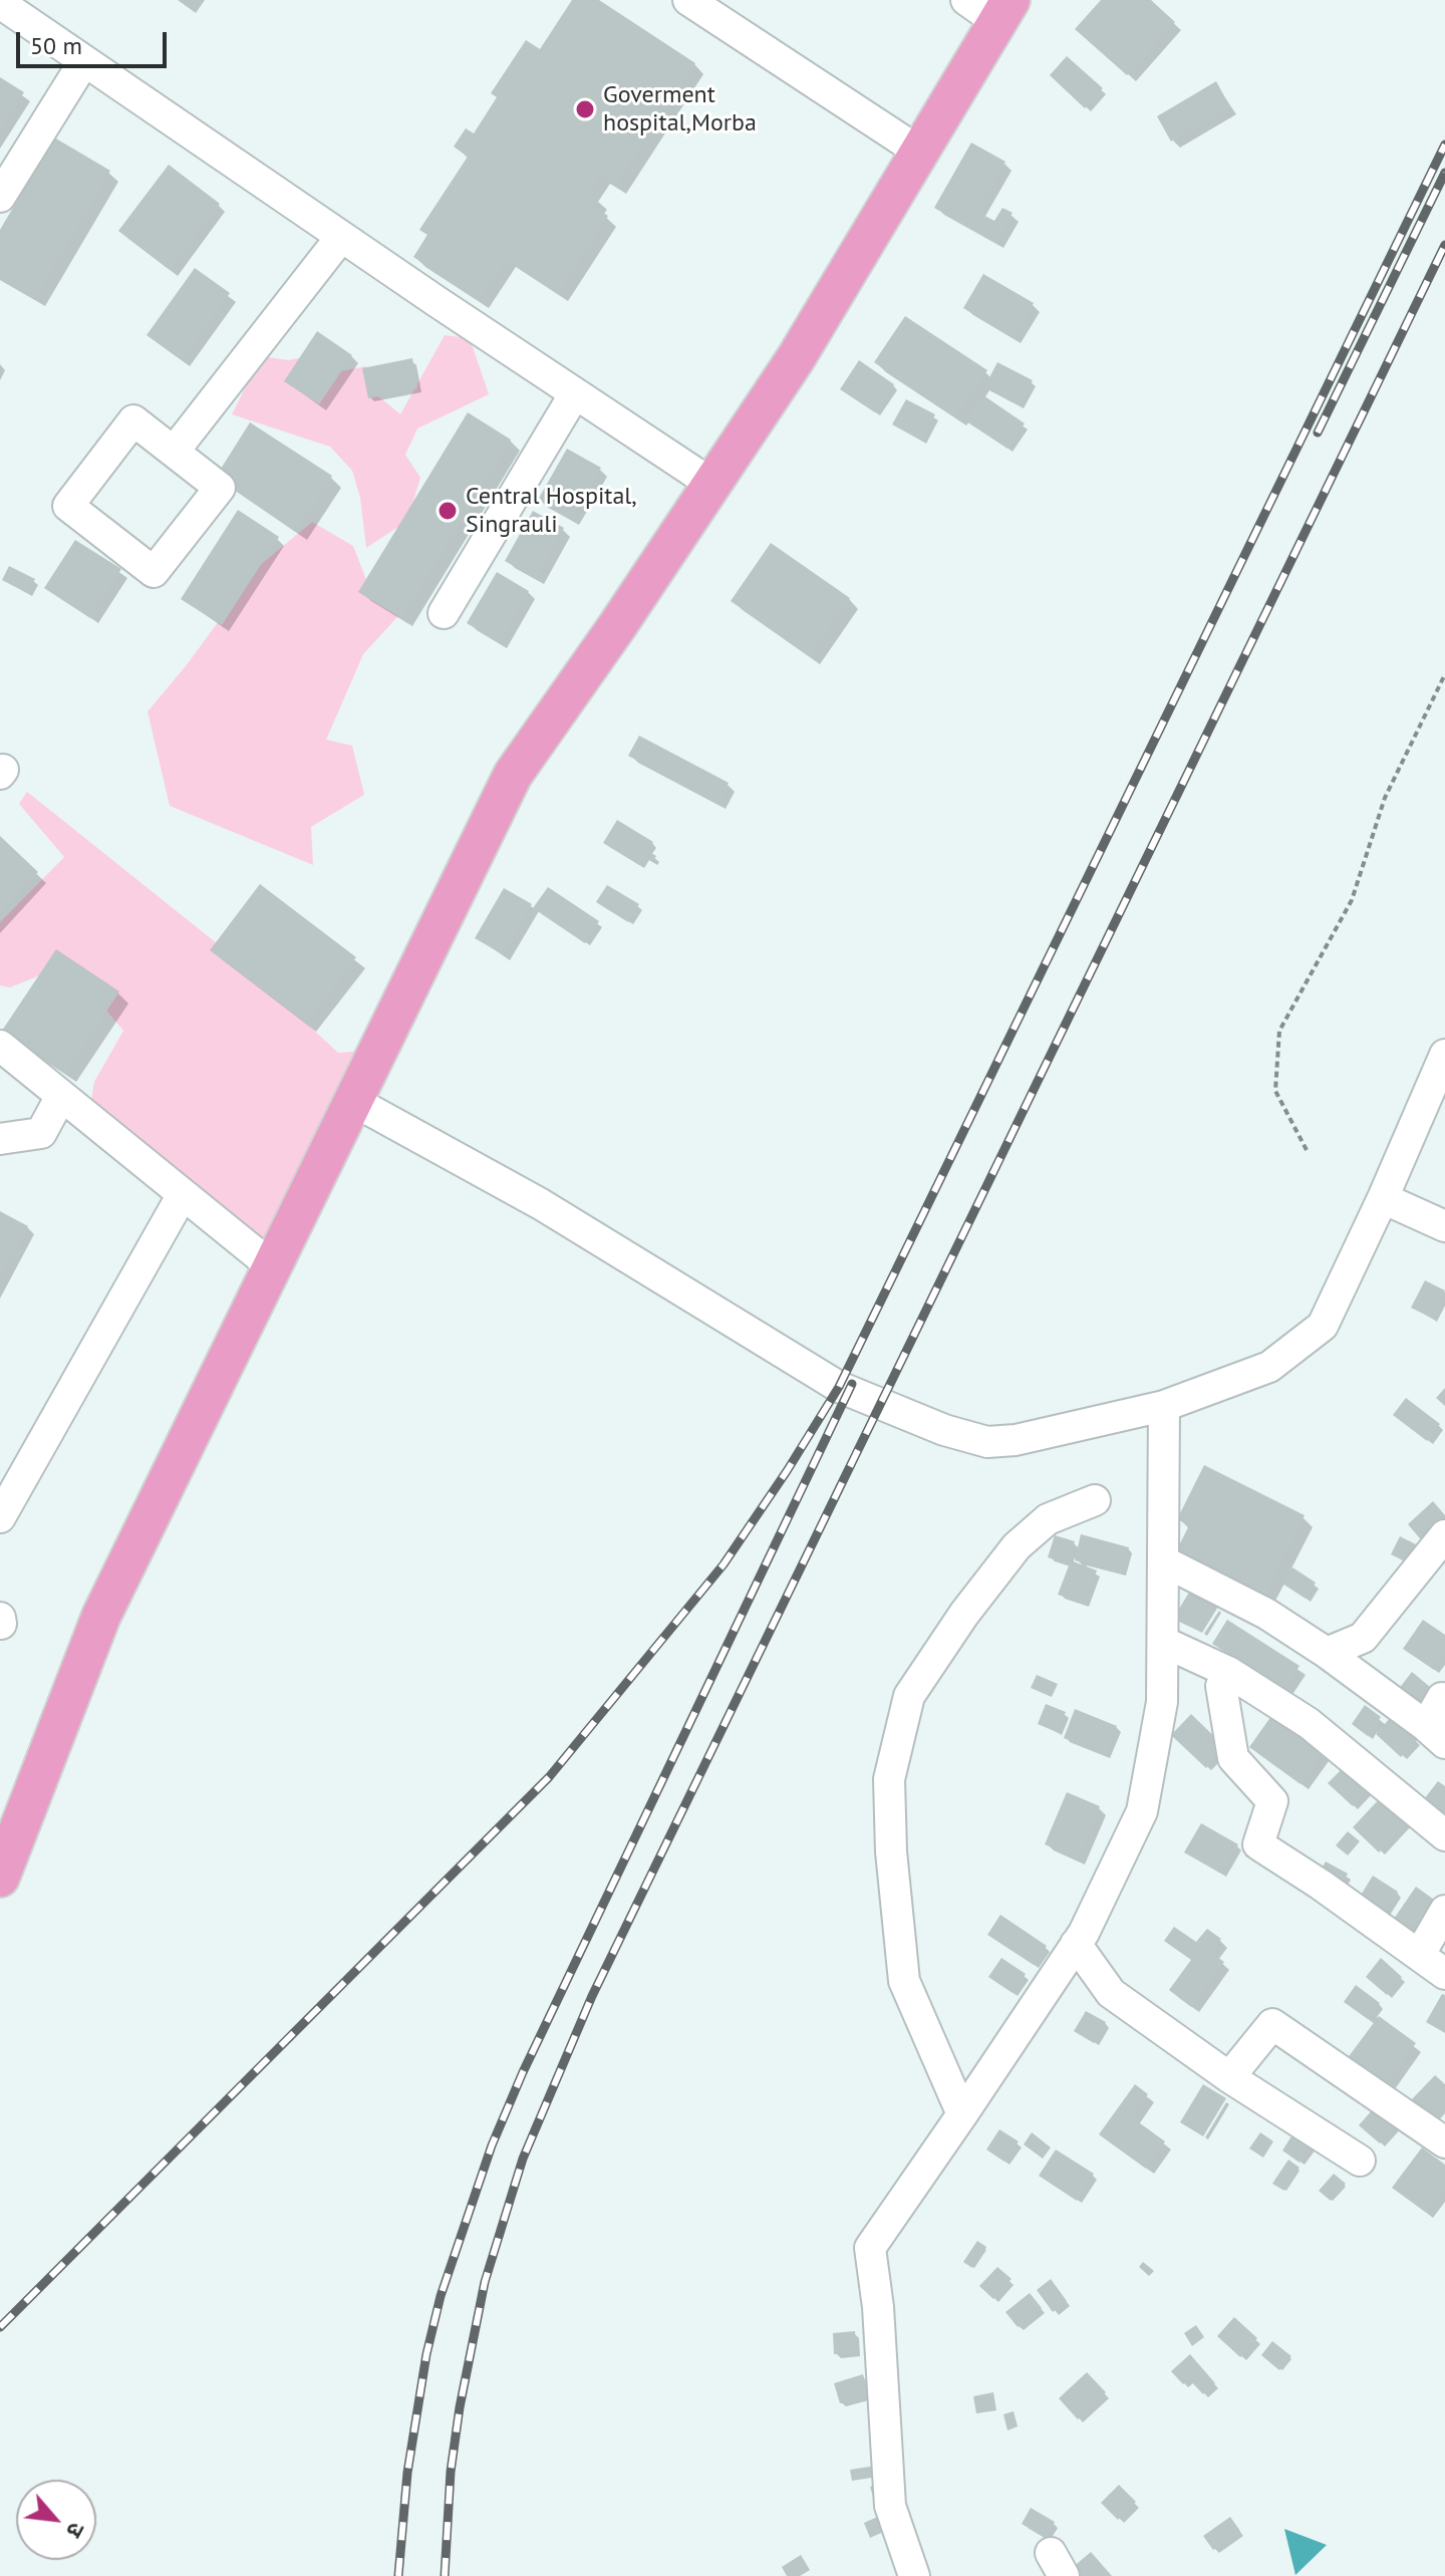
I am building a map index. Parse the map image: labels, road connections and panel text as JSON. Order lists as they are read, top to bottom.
{
  "places": ["Goverment hospital,Morba", "Central Hospital, Singrauli"],
  "scale_bar": "50 m",
  "north": "bottom right"
}
